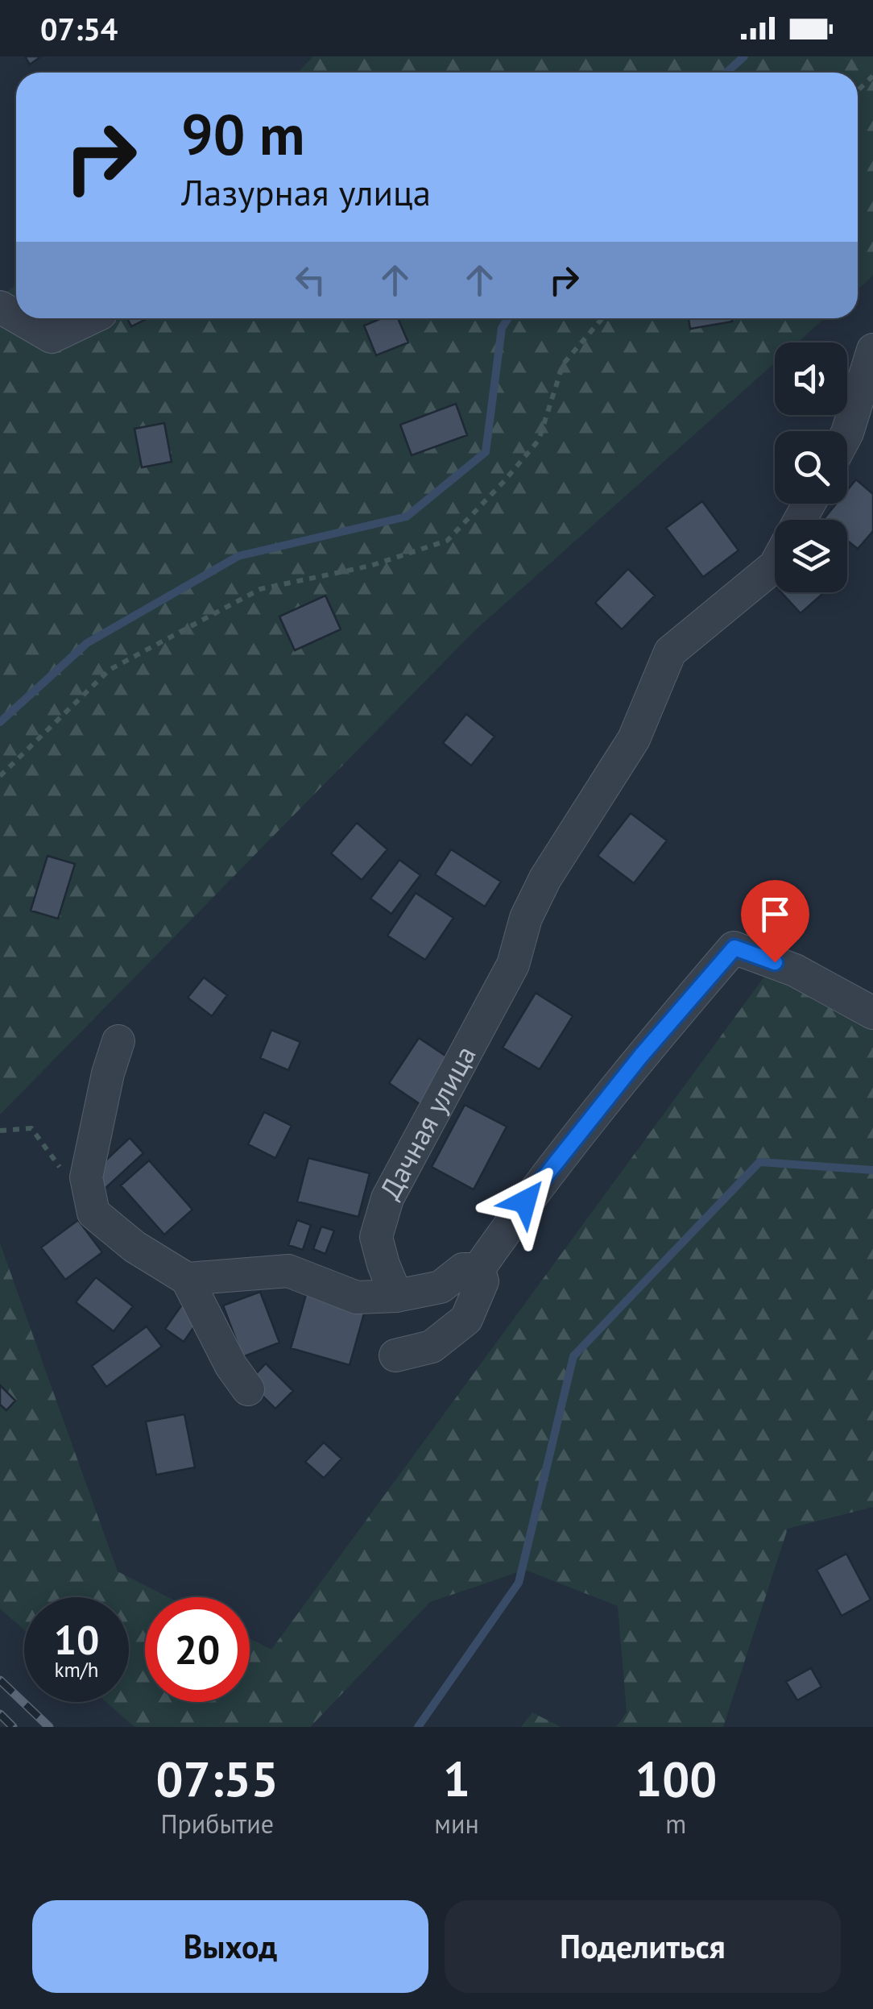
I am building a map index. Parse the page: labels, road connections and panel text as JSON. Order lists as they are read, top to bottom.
{
  "streets": {
    "street": ["Дачная улица"]
  },
  "page": {
    "status": "07:54",
    "turn": ["90 m", "Лазурная улица"],
    "speed": "10 km/h",
    "limit": "20",
    "eta": [
      "07:55",
      "Прибытие",
      "1",
      "мин",
      "100",
      "m"
    ],
    "buttons": ["Выход", "Поделиться"]
  }
}
